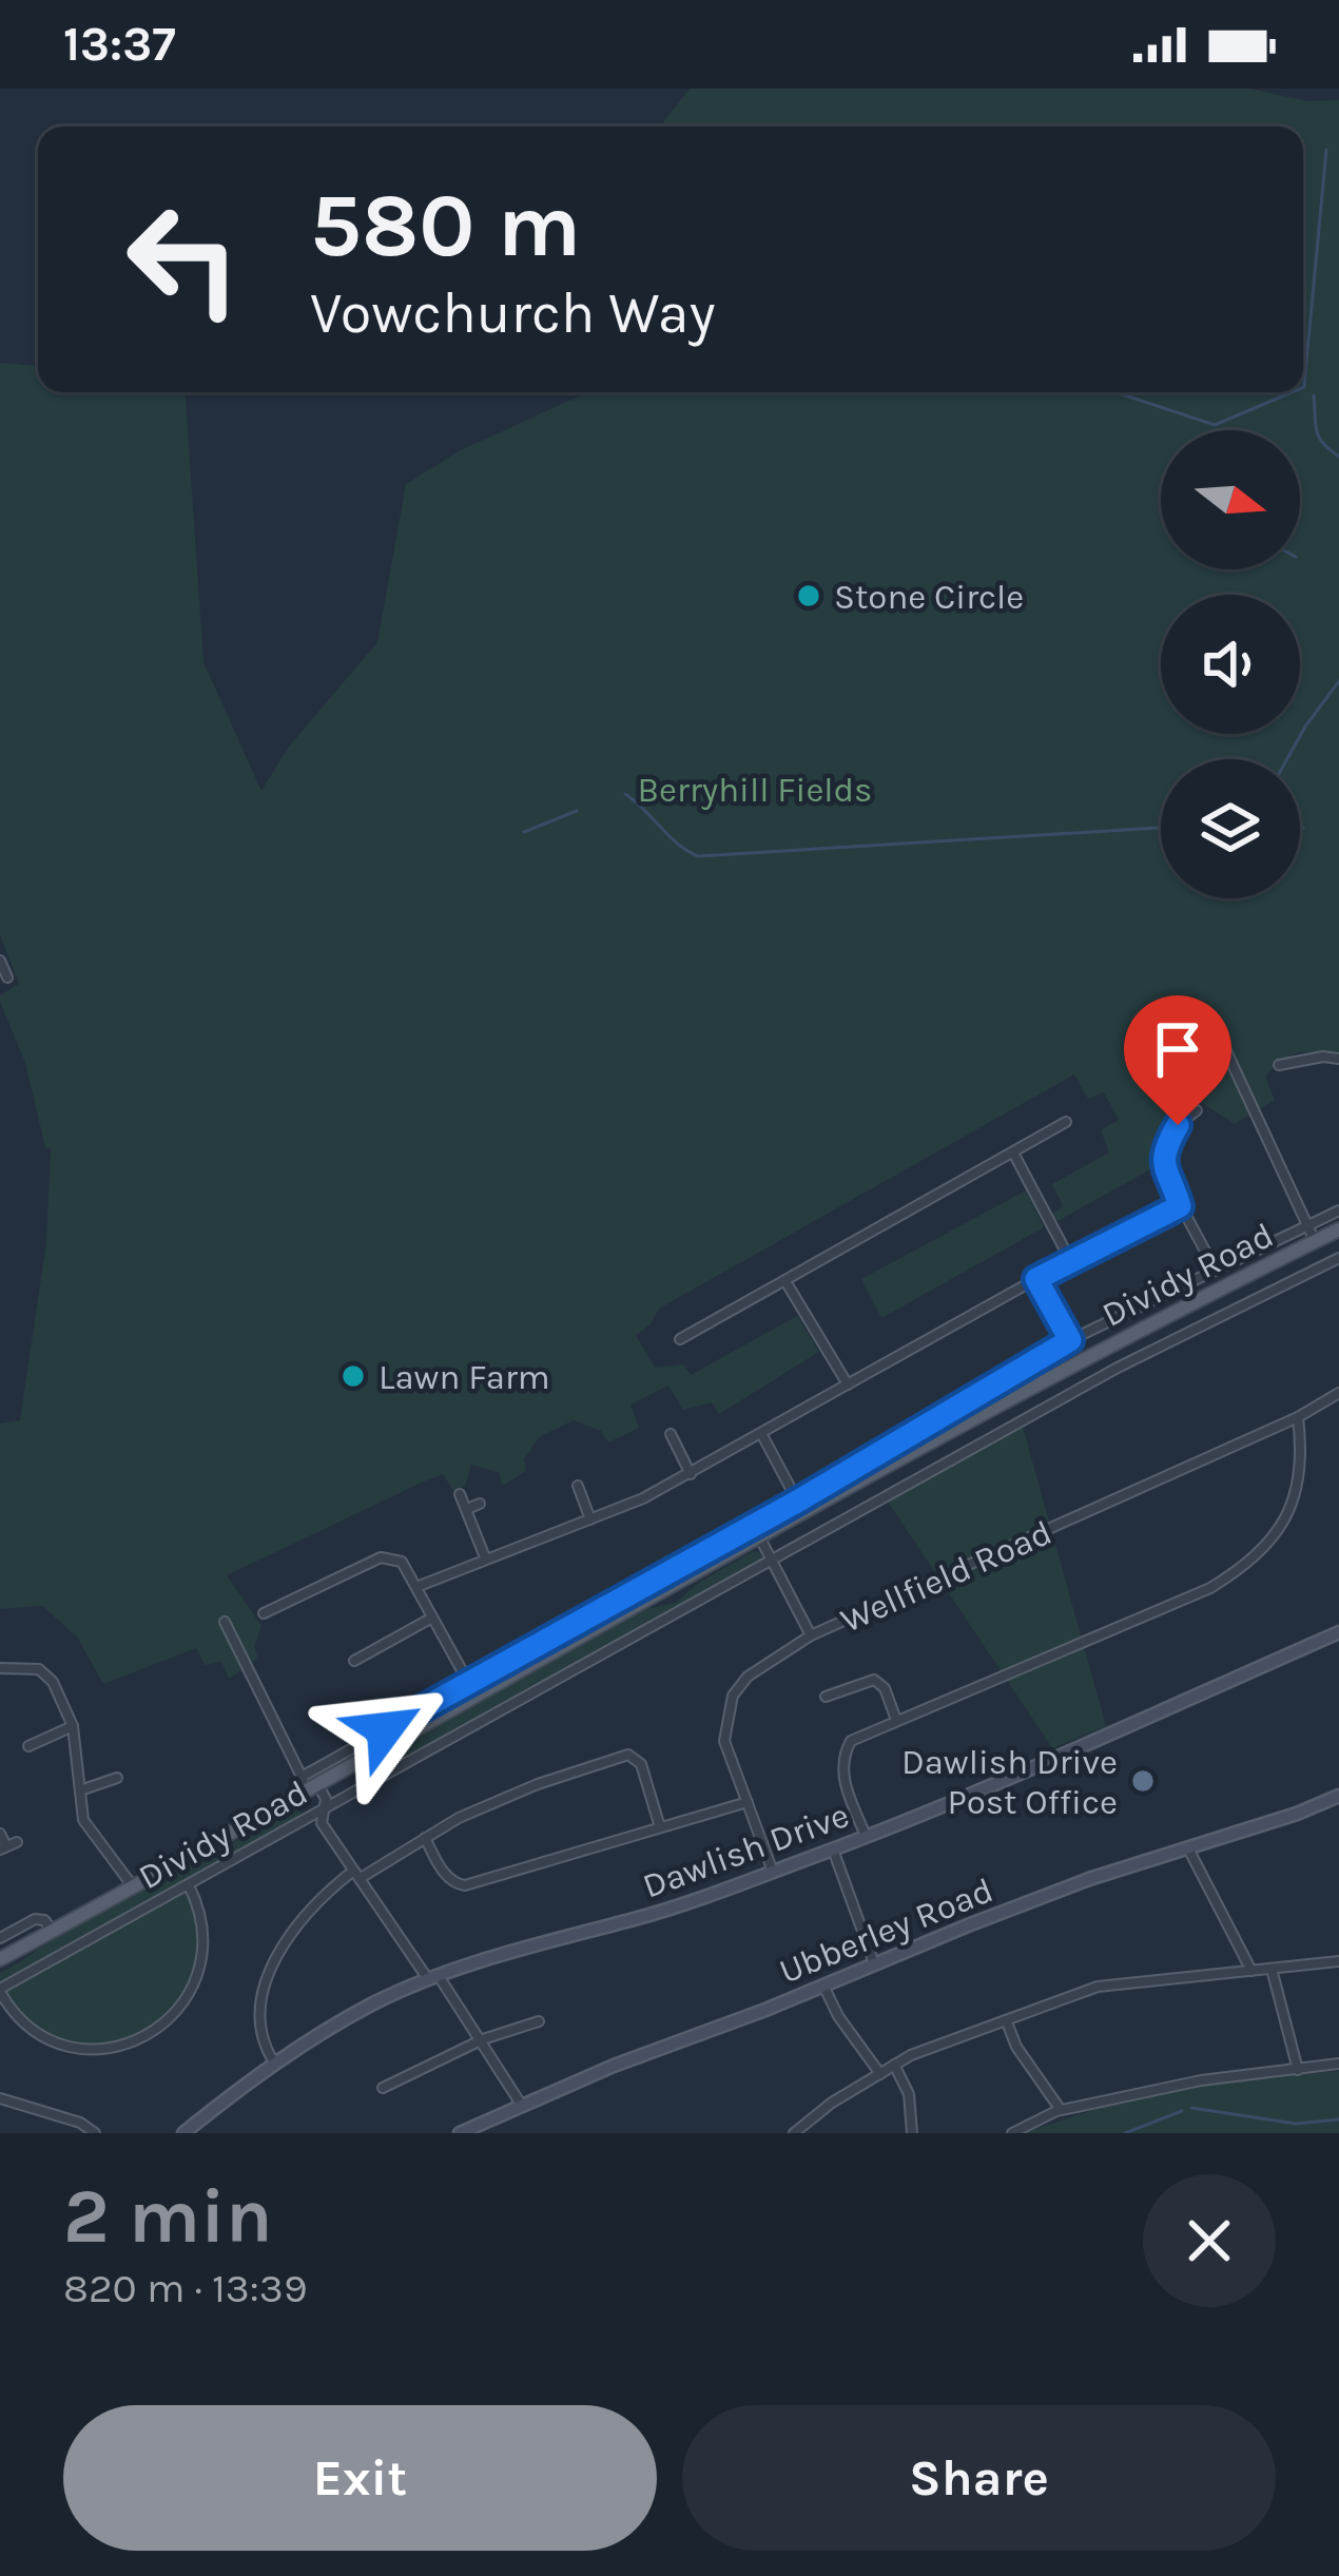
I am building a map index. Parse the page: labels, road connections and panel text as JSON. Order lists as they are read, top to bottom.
{
  "streets": {
    "main road": ["Dividy Road"],
    "street": ["Wellfield Road", "Dawlish Drive", "Ubberley Road"]
  },
  "crossings": [
    ["Wellfield Road", "Dawlish Drive"]
  ],
  "parks": ["Berryhill Fields"],
  "places": ["Stone Circle", "Lawn Farm", "Dawlish Drive Post Office"],
  "north": "right",
  "page": {
    "status": "13:37",
    "turn": ["580 m", "Vowchurch Way"],
    "heading": ["2 min", "820 m · 13:39"],
    "buttons": ["Exit", "Share"]
  }
}
